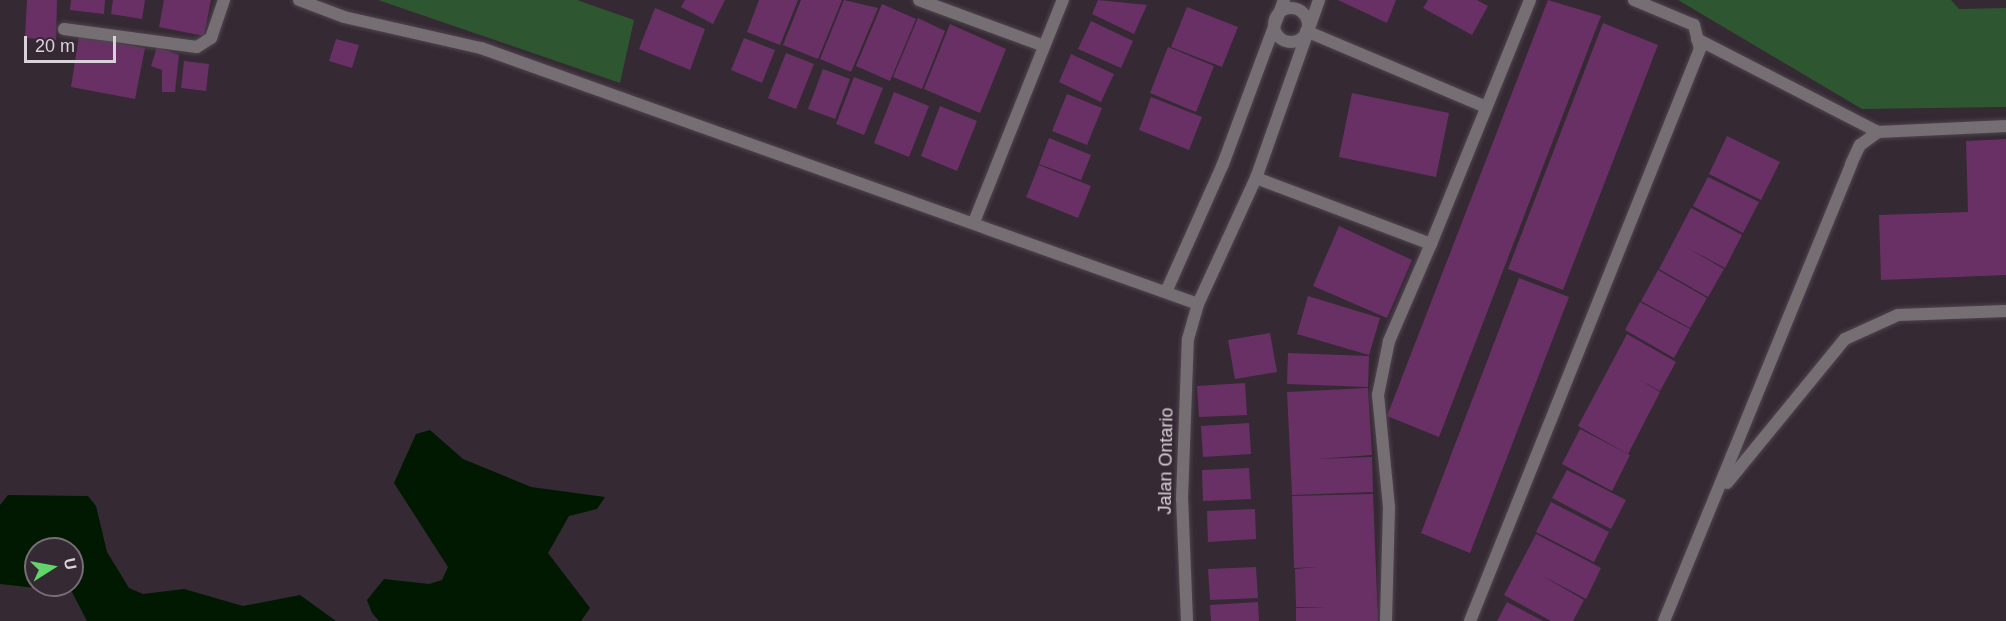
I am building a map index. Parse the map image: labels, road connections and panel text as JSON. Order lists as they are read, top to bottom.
{
  "streets": {
    "street": ["Jalan Ontario"]
  },
  "scale_bar": "20 m",
  "north": "right"
}
